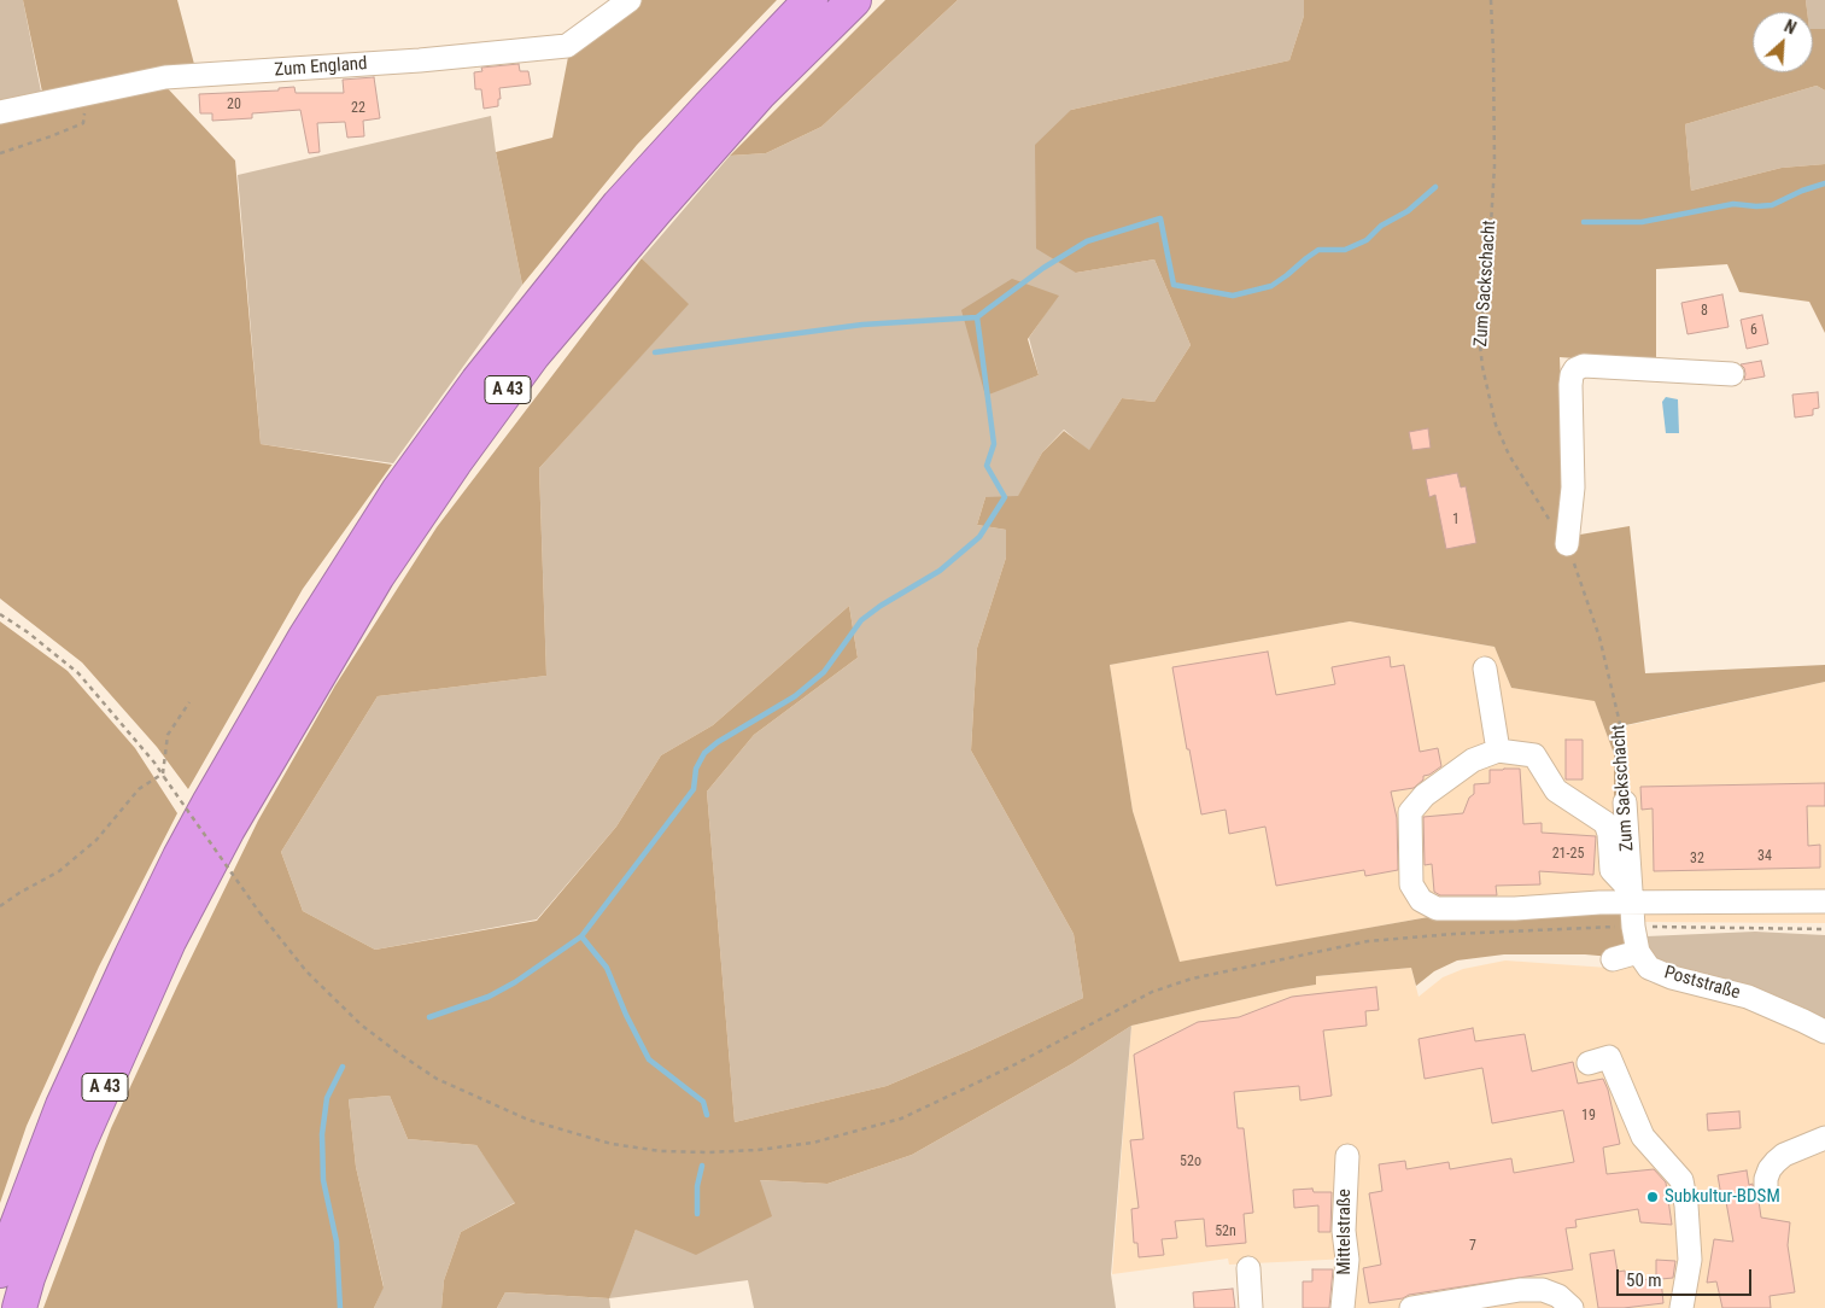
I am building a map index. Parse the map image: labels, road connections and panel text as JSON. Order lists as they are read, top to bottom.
{
  "streets": {
    "highway": ["A 43"],
    "street": [
      "Zum England",
      "Zum Sackschacht",
      "Poststraße",
      "Mittelstraße"
    ]
  },
  "places": ["Subkultur-BDSM"],
  "house_numbers": [
    "20",
    "22",
    "8",
    "6",
    "1",
    "21-25",
    "34",
    "32",
    "19",
    "52o",
    "52n",
    "7"
  ],
  "scale_bar": "50 m",
  "north": "top right"
}
